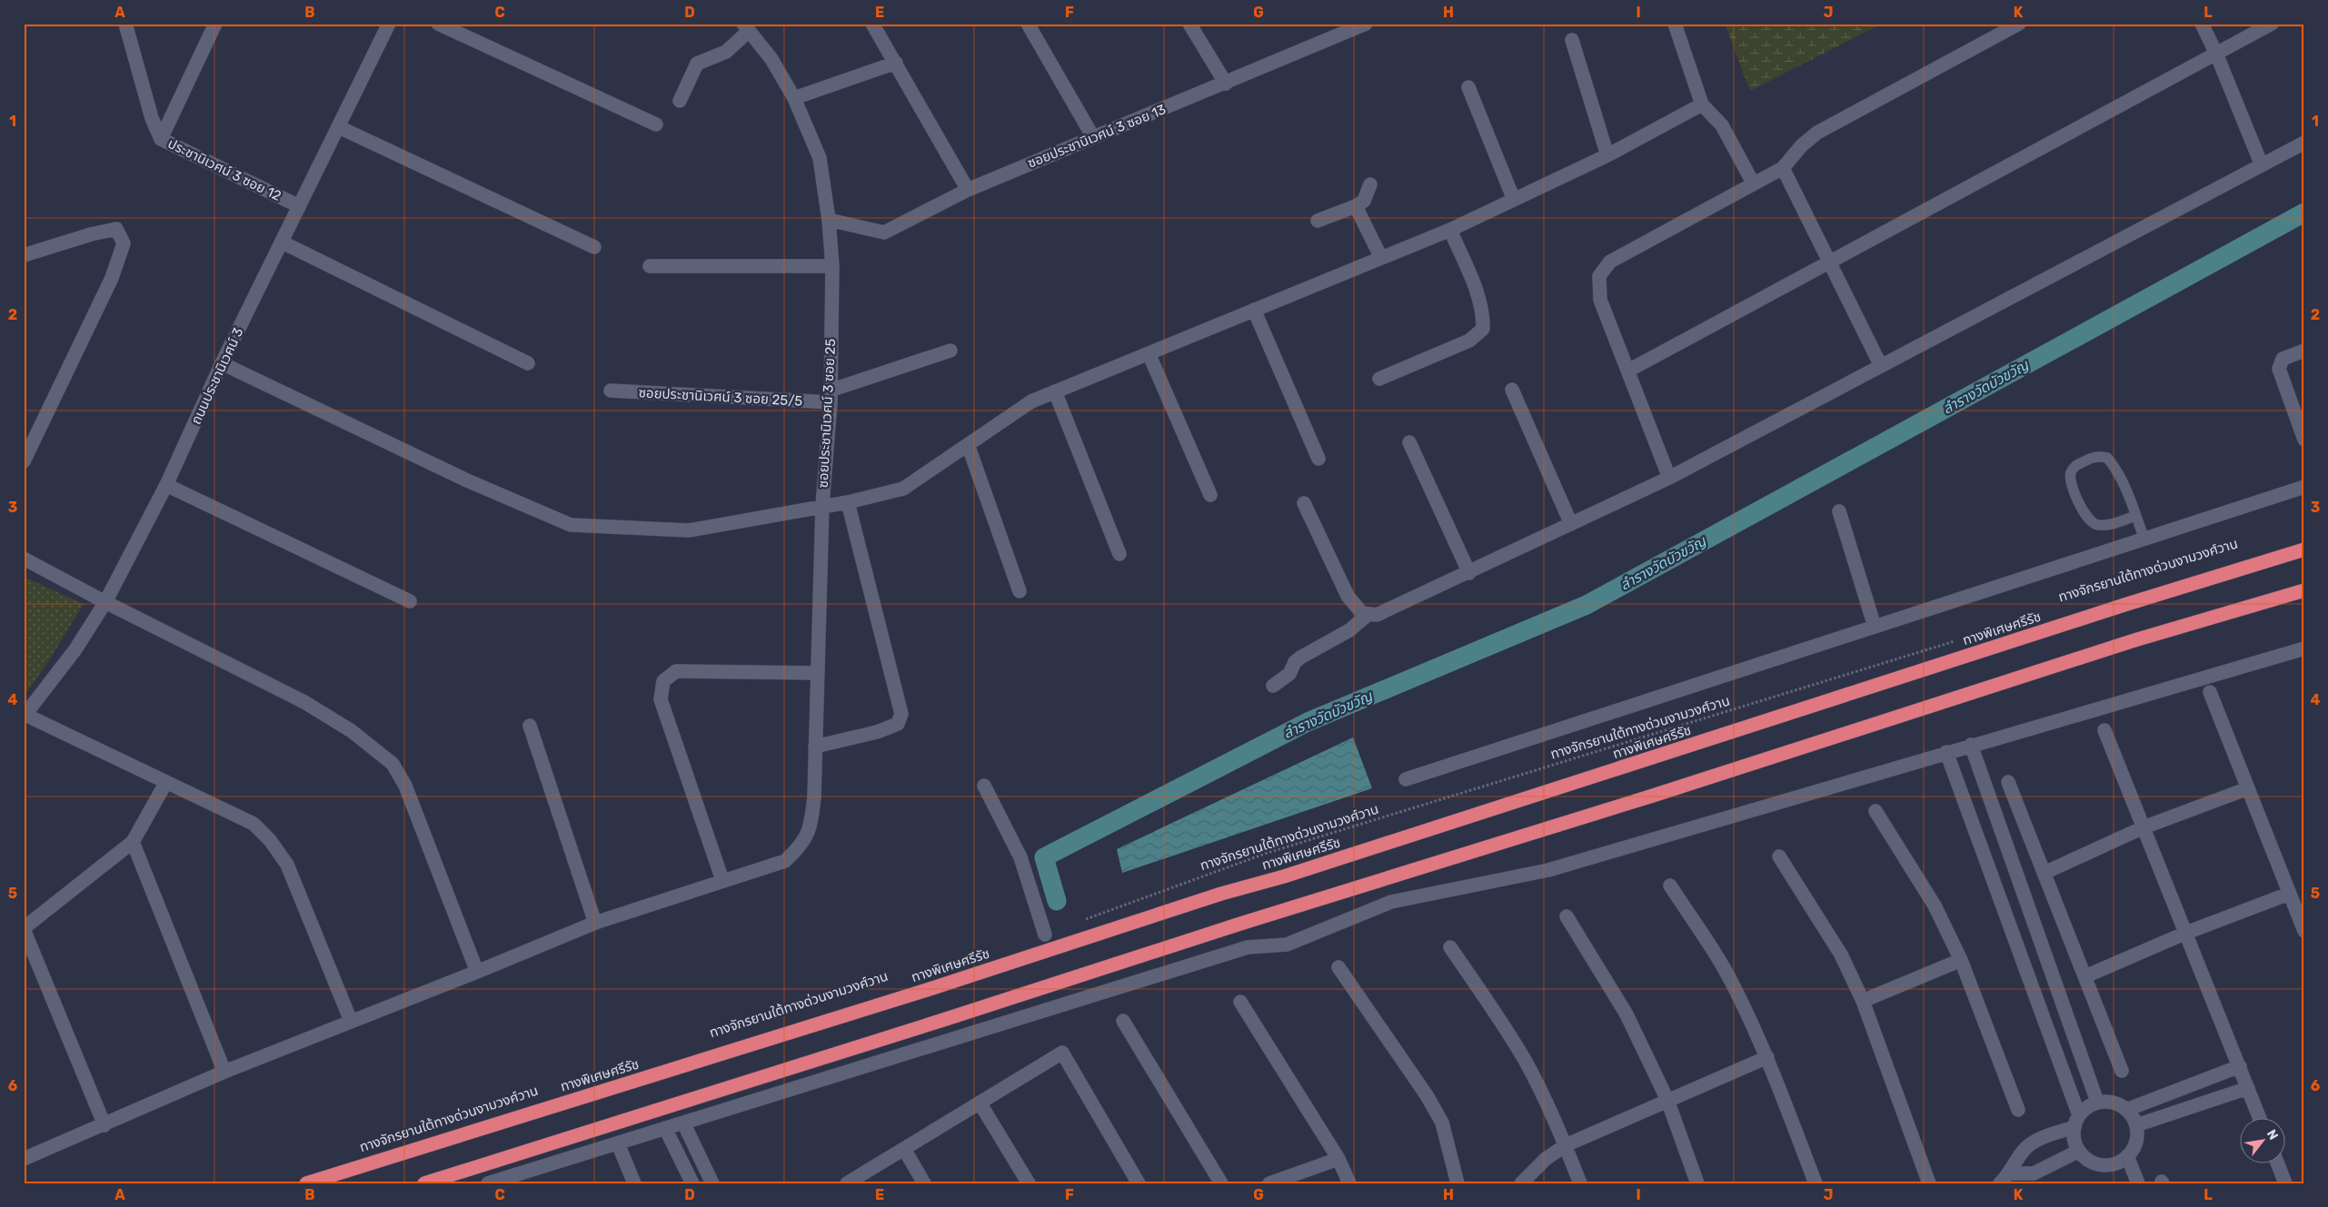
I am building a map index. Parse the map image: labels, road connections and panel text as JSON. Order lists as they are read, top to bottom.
{
  "streets": {
    "highway": ["ทางพิเศษศรีรัช"],
    "street": [
      "ซอยประชานิเวศน์ 3 ซอย 13",
      "ประชานิเวศน์ 3 ซอย 12",
      "ถนนประชานิเวศน์ 3",
      "ซอยประชานิเวศน์ 3 ซอย 25/5",
      "ซอยประชานิเวศน์ 3 ซอย 25"
    ],
    "path": ["ทางจักรยานใต้ทางด่วนงามวงศ์วาน"]
  },
  "crossings": [
    ["ซอยประชานิเวศน์ 3 ซอย 13", "ซอยประชานิเวศน์ 3 ซอย 25"],
    ["ประชานิเวศน์ 3 ซอย 12", "ถนนประชานิเวศน์ 3"],
    ["ซอยประชานิเวศน์ 3 ซอย 25/5", "ซอยประชานิเวศน์ 3 ซอย 25"]
  ],
  "water": ["ลำรางวัดบัวขวัญ"],
  "north": "top right",
  "grid": {
    "columns": [
      "A",
      "B",
      "C",
      "D",
      "E",
      "F",
      "G",
      "H",
      "I",
      "J",
      "K",
      "L"
    ],
    "rows": [
      "1",
      "2",
      "3",
      "4",
      "5",
      "6"
    ]
  }
}
